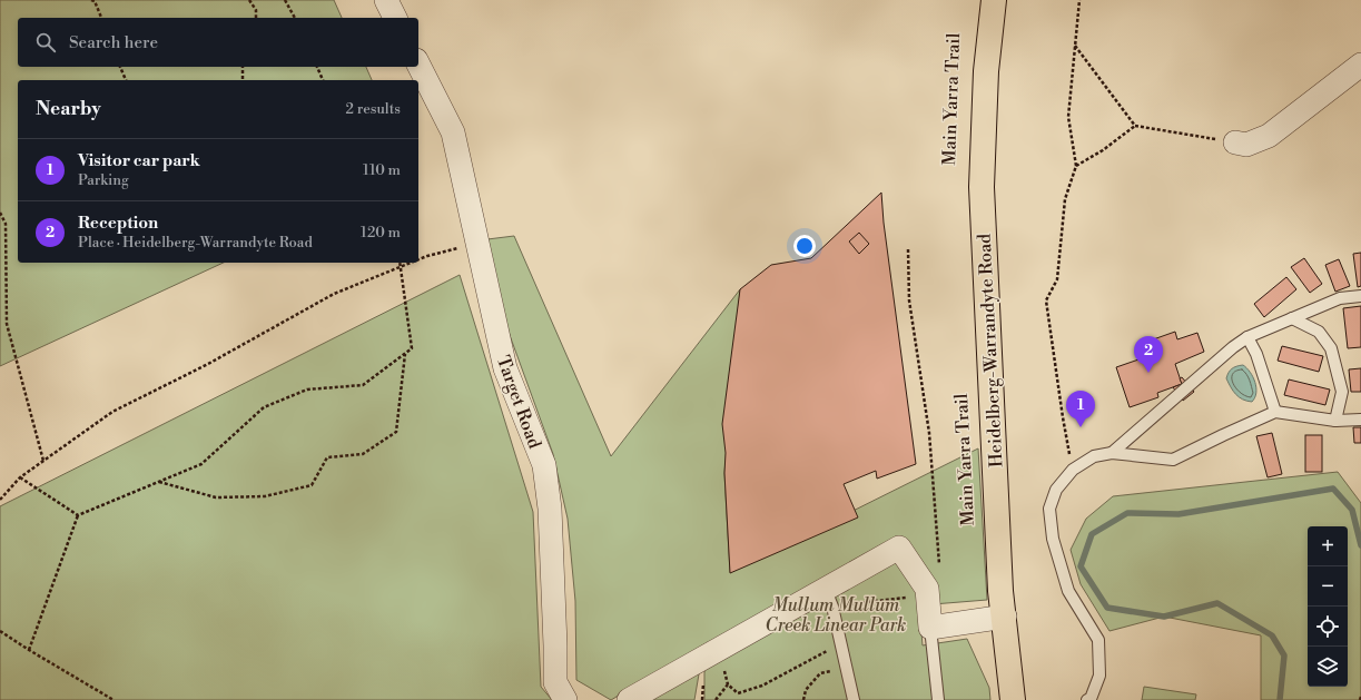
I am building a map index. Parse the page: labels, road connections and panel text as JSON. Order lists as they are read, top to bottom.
{
  "streets": {
    "main road": ["Heidelberg-Warrandyte Road"],
    "street": ["Target Road"]
  },
  "parks": ["Mullum Mullum Creek Linear Park"],
  "page": {
    "search": "Search here",
    "heading": ["Nearby", "2 results"],
    "list": [
      {
        "mark": "1",
        "name": "Visitor car park",
        "note": "Parking",
        "value": "110 m"
      },
      {
        "mark": "2",
        "name": "Reception",
        "note": "Place · Heidelberg-Warrandyte Road",
        "value": "120 m"
      }
    ],
    "pins": ["2", "1"],
    "map_buttons": ["+", "−"]
  }
}
